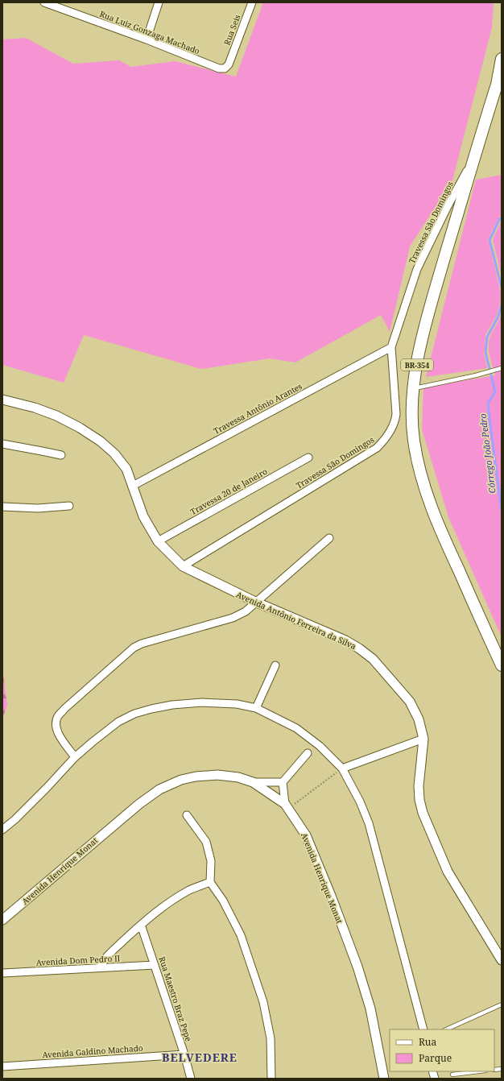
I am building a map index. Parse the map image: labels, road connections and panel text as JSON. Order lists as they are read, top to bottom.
{
  "streets": {
    "highway": ["BR-354"],
    "street": [
      "Rua Seis",
      "Rua Luiz Gonzaga Machado",
      "Travessa São Domingos",
      "Travessa Antônio Arantes",
      "Travessa 20 de Janeiro",
      "Avenida Antônio Ferreira da Silva",
      "Avenida Henrique Monat",
      "Avenida Dom Pedro II",
      "Rua Maestro Braz Pepe",
      "Avenida Galdino Machado"
    ]
  },
  "crossings": [
    ["Rua Seis", "Rua Luiz Gonzaga Machado"],
    ["Travessa São Domingos", "BR-354"],
    ["Travessa São Domingos", "Travessa Antônio Arantes"],
    ["Travessa São Domingos", "Avenida Antônio Ferreira da Silva"],
    ["Travessa Antônio Arantes", "Avenida Antônio Ferreira da Silva"],
    ["Travessa 20 de Janeiro", "Avenida Antônio Ferreira da Silva"],
    ["Avenida Dom Pedro II", "Rua Maestro Braz Pepe"],
    ["Rua Maestro Braz Pepe", "Avenida Galdino Machado"]
  ],
  "districts": ["BELVEDERE"],
  "water": ["Córrego João Pedro"],
  "legend": ["Rua", "Parque"]
}
